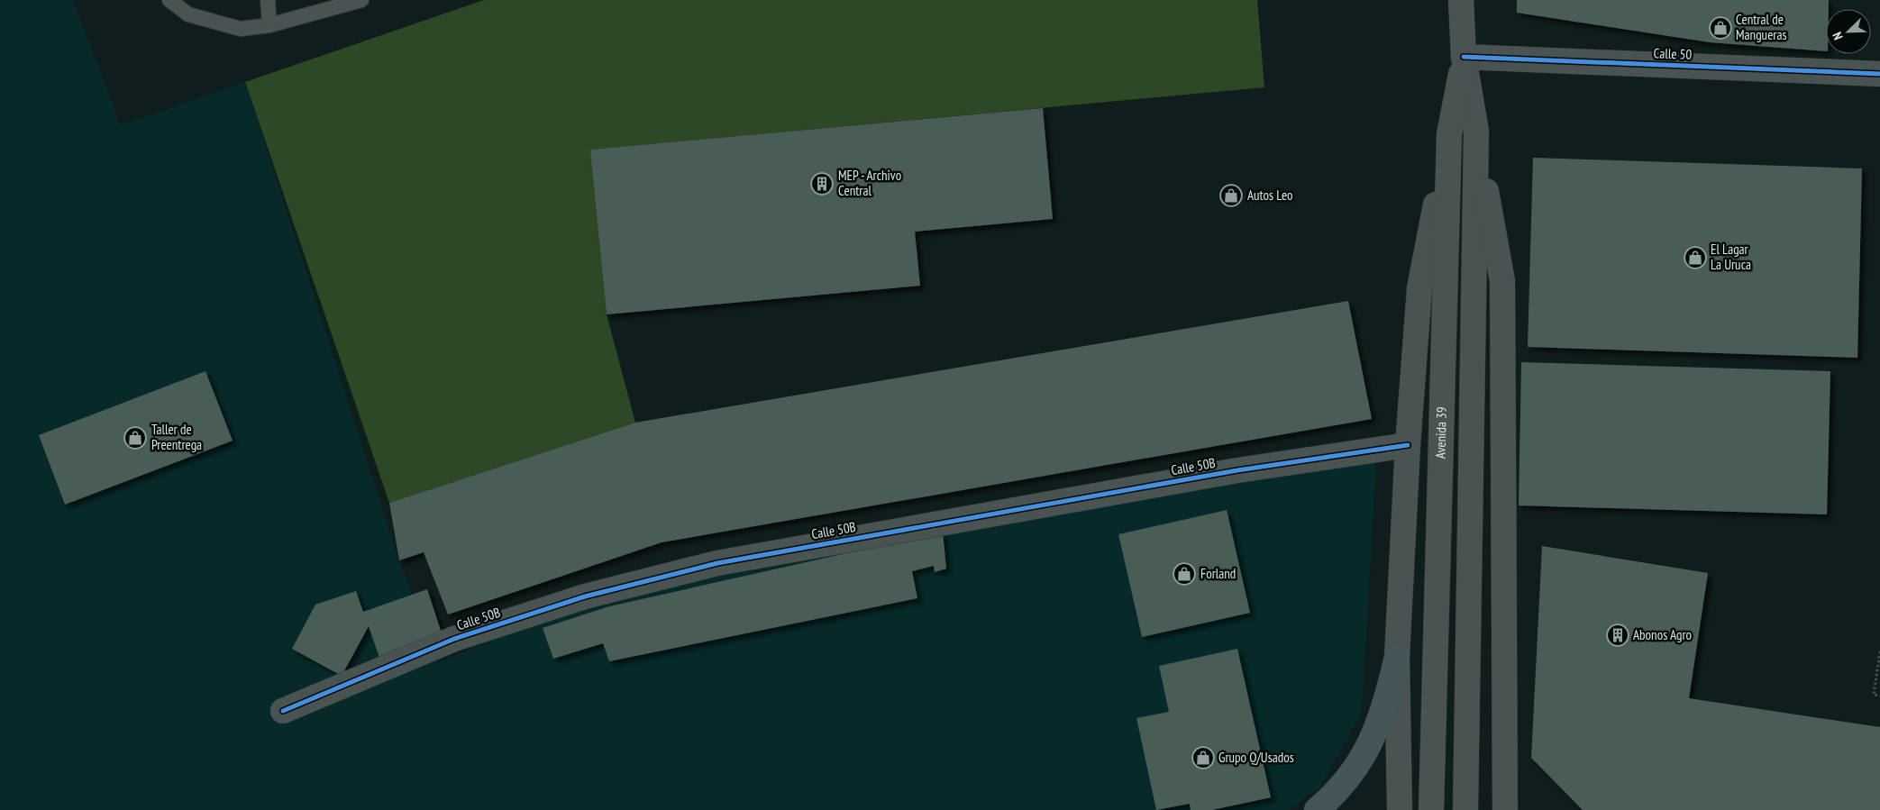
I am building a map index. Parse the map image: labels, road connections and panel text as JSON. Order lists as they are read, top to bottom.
{
  "streets": {
    "main road": ["Calle 50", "Avenida 39", "Calle 50B"]
  },
  "crossings": [
    ["Calle 50", "Avenida 39"]
  ],
  "places": {
    "shop": [
      "Central de Mangueras",
      "Autos Leo",
      "El Lagar La Uruca",
      "Taller de Preentrega",
      "Forland",
      "Grupo Q/Usados"
    ],
    "building": ["MEP - Archivo Central", "Abonos Agro"]
  },
  "north": "bottom left"
}
